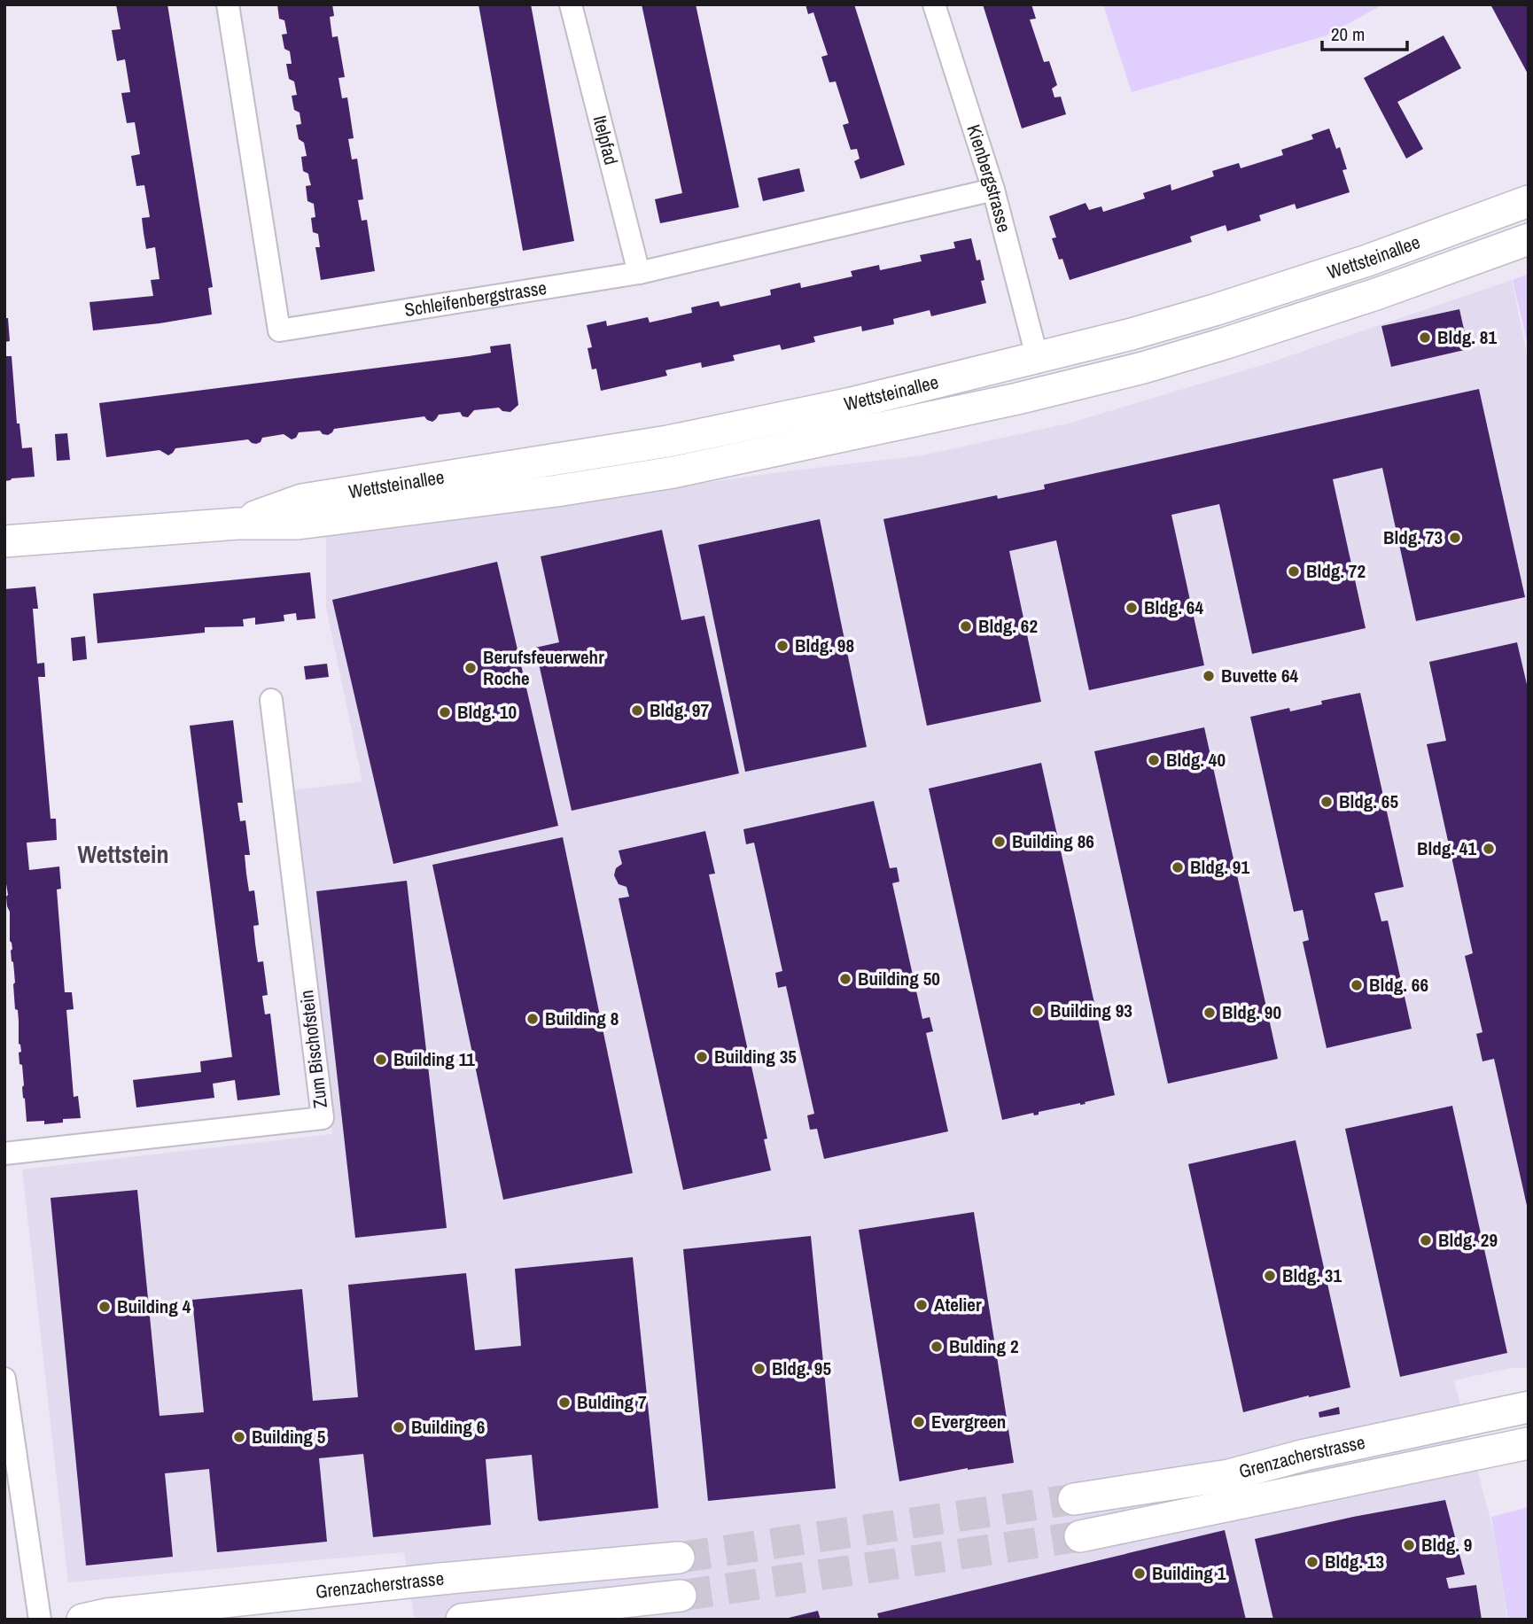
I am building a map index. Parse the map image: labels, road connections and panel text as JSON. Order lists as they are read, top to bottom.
{
  "streets": {
    "main road": ["Wettsteinallee", "Grenzacherstrasse"],
    "street": [
      "Itelpfad",
      "Kienbergstrasse",
      "Schleifenbergstrasse",
      "Zum Bischofstein"
    ]
  },
  "crossings": [
    ["Itelpfad", "Schleifenbergstrasse"],
    ["Kienbergstrasse", "Wettsteinallee"],
    ["Kienbergstrasse", "Schleifenbergstrasse"]
  ],
  "districts": ["Wettstein"],
  "places": [
    "Bldg. 81",
    "Bldg. 73",
    "Bldg. 72",
    "Bldg. 64",
    "Bldg. 62",
    "Bldg. 98",
    "Berufsfeuerwehr Roche",
    "Buvette 64",
    "Bldg. 97",
    "Bldg. 10",
    "Bldg. 40",
    "Bldg. 65",
    "Building 86",
    "Bldg. 41",
    "Bldg. 91",
    "Building 50",
    "Bldg. 66",
    "Building 93",
    "Bldg. 90",
    "Building 8",
    "Building 35",
    "Building 11",
    "Bldg. 29",
    "Bldg. 31",
    "Atelier",
    "Building 4",
    "Bulding 2",
    "Bldg. 95",
    "Bulding 7",
    "Evergreen",
    "Building 6",
    "Building 5",
    "Bldg. 9",
    "Bldg. 13",
    "Building 1"
  ],
  "scale_bar": "20 m"
}
